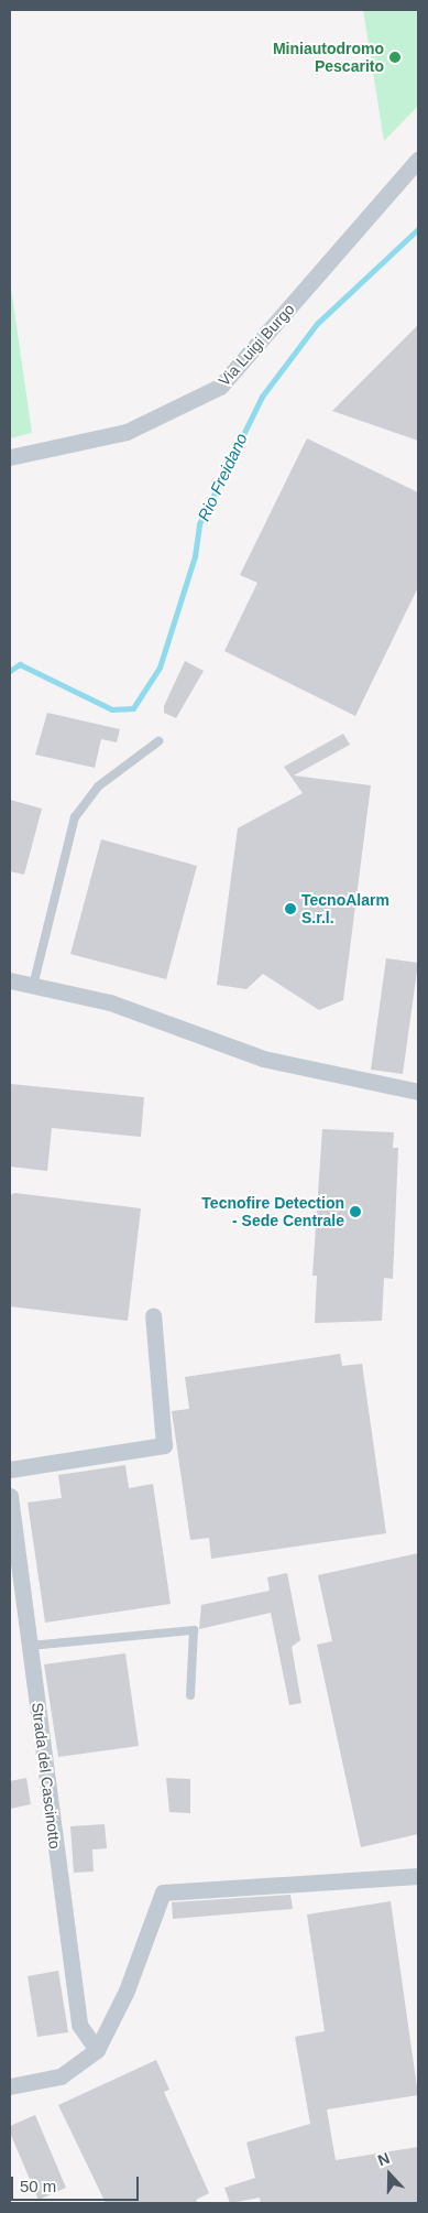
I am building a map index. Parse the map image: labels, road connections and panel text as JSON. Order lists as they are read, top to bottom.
{
  "streets": {
    "street": ["Via Luigi Burgo", "Strada del Cascinotto"]
  },
  "water": ["Rio Freidano"],
  "places": ["Miniautodromo Pescarito", "TecnoAlarm S.r.l.", "Tecnofire Detection - Sede Centrale"],
  "scale_bar": "50 m",
  "north": "top"
}
